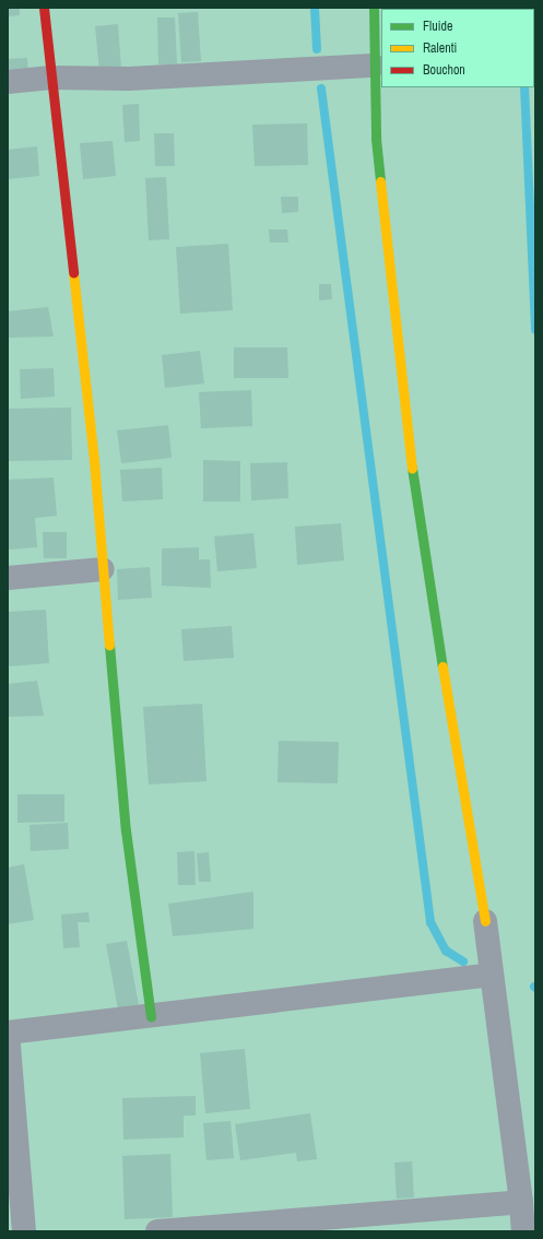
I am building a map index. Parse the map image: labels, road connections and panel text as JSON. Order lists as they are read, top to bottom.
{
  "legend": ["Fluide", "Ralenti", "Bouchon"]
}
